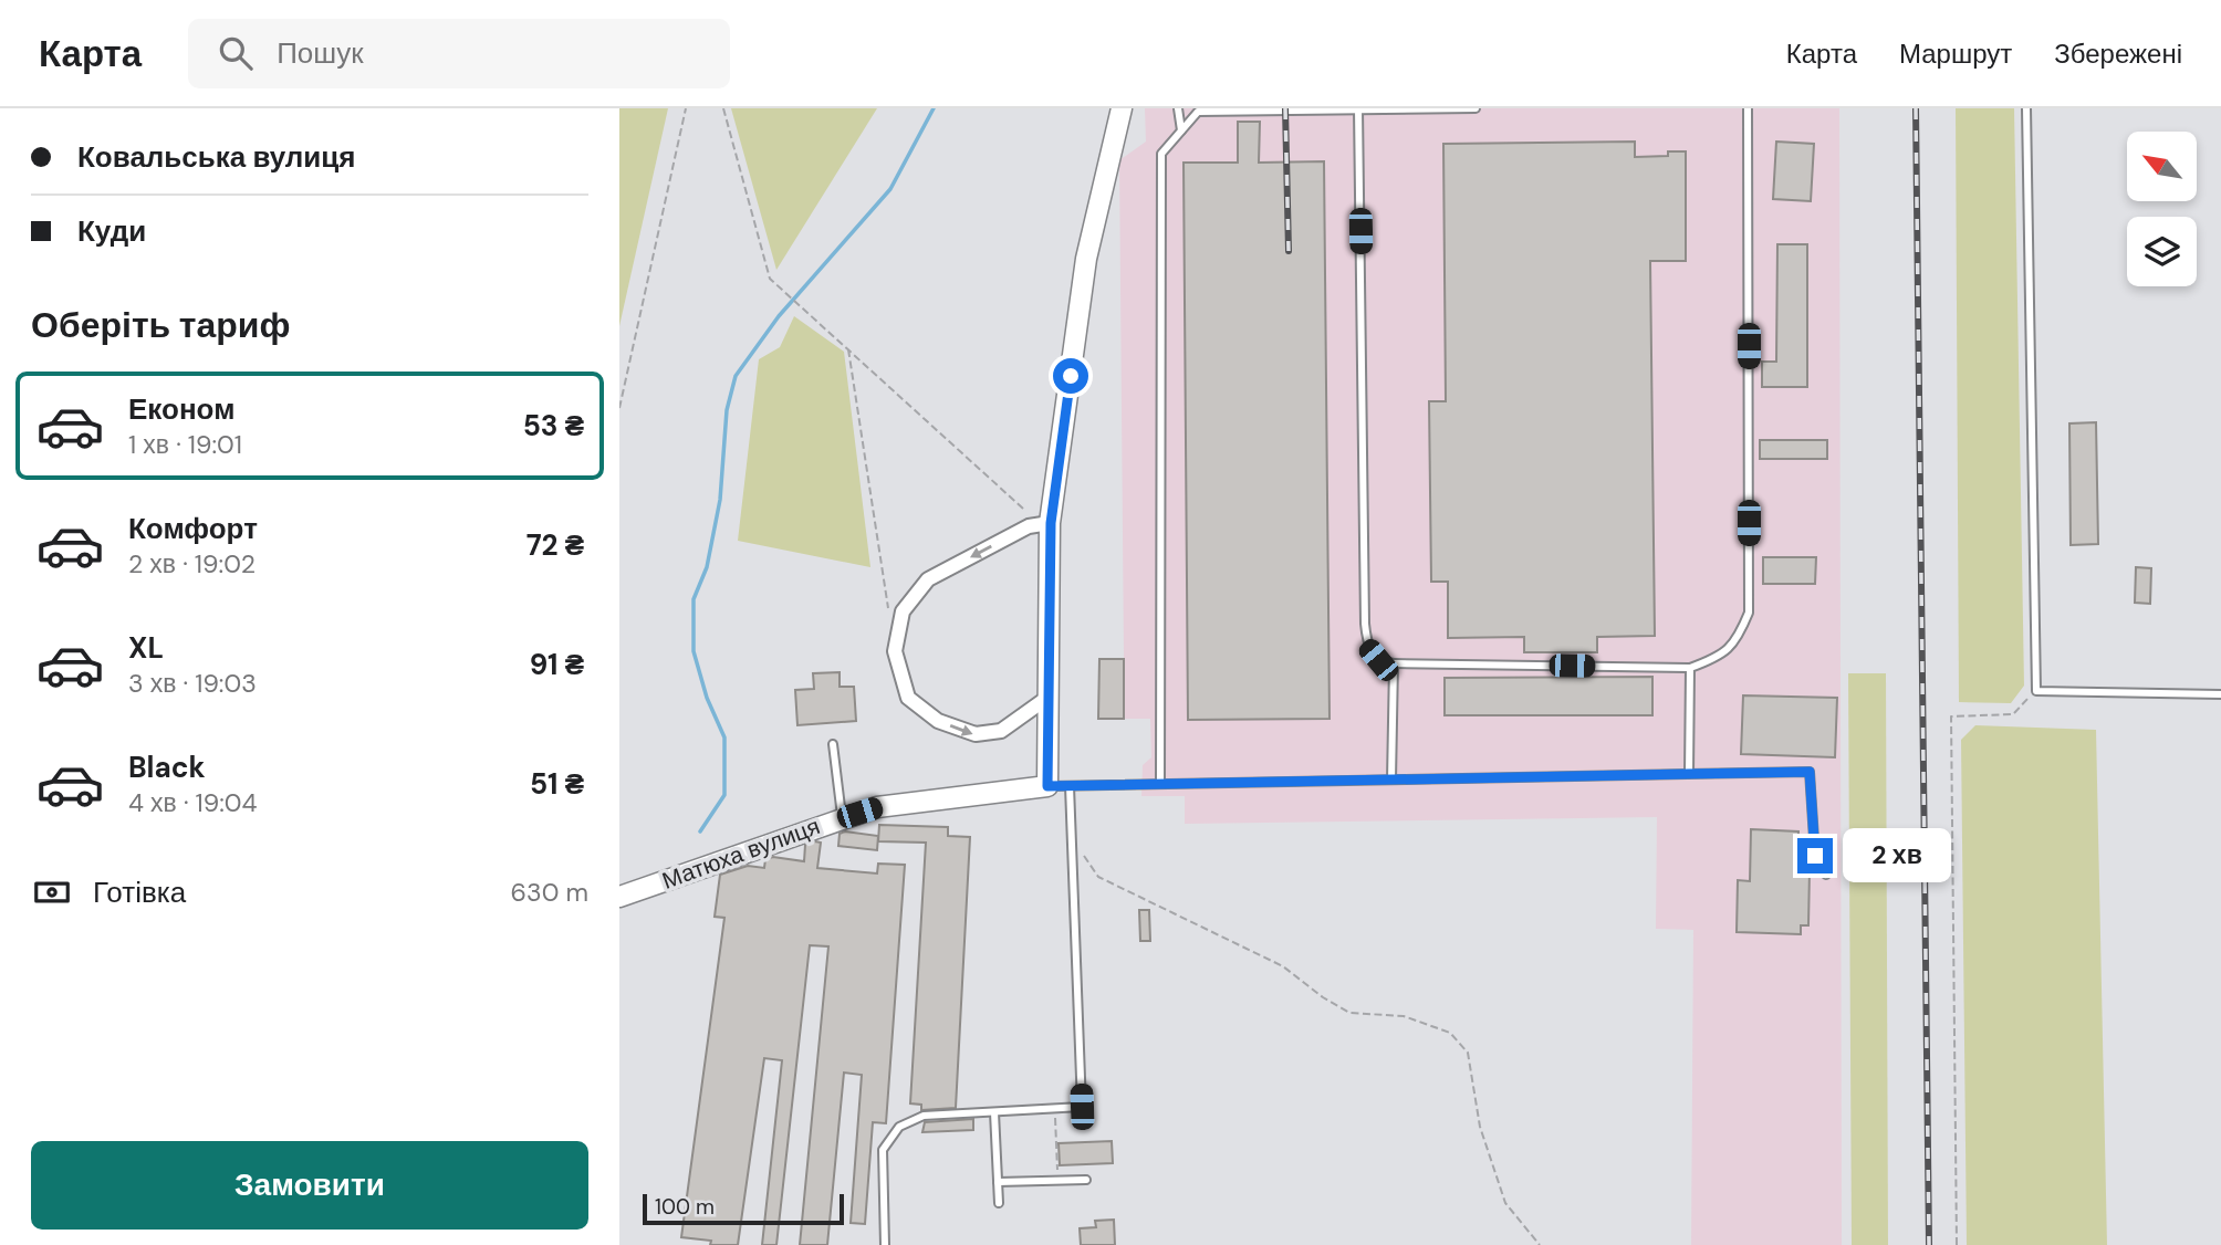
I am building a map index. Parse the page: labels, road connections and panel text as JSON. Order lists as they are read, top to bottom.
{
  "streets": {
    "street": ["Матюха вулиця"]
  },
  "scale_bar": "100 m",
  "north": "top left",
  "page": {
    "header": "Карта",
    "search": "Пошук",
    "nav": ["Карта", "Маршрут", "Збережені"],
    "banner": ["Ковальська вулиця", "Куди"],
    "heading": "Оберіть тариф",
    "list": [
      {
        "name": "Економ",
        "note": "1 хв · 19:01",
        "value": "53 ₴"
      },
      {
        "name": "Комфорт",
        "note": "2 хв · 19:02",
        "value": "72 ₴"
      },
      {
        "name": "XL",
        "note": "3 хв · 19:03",
        "value": "91 ₴"
      },
      {
        "name": "Black",
        "note": "4 хв · 19:04",
        "value": "51 ₴"
      }
    ],
    "bubble": "2 хв",
    "pay": ["Готівка", "630 m"],
    "buttons": "Замовити",
    "scale": "100 m"
  }
}
